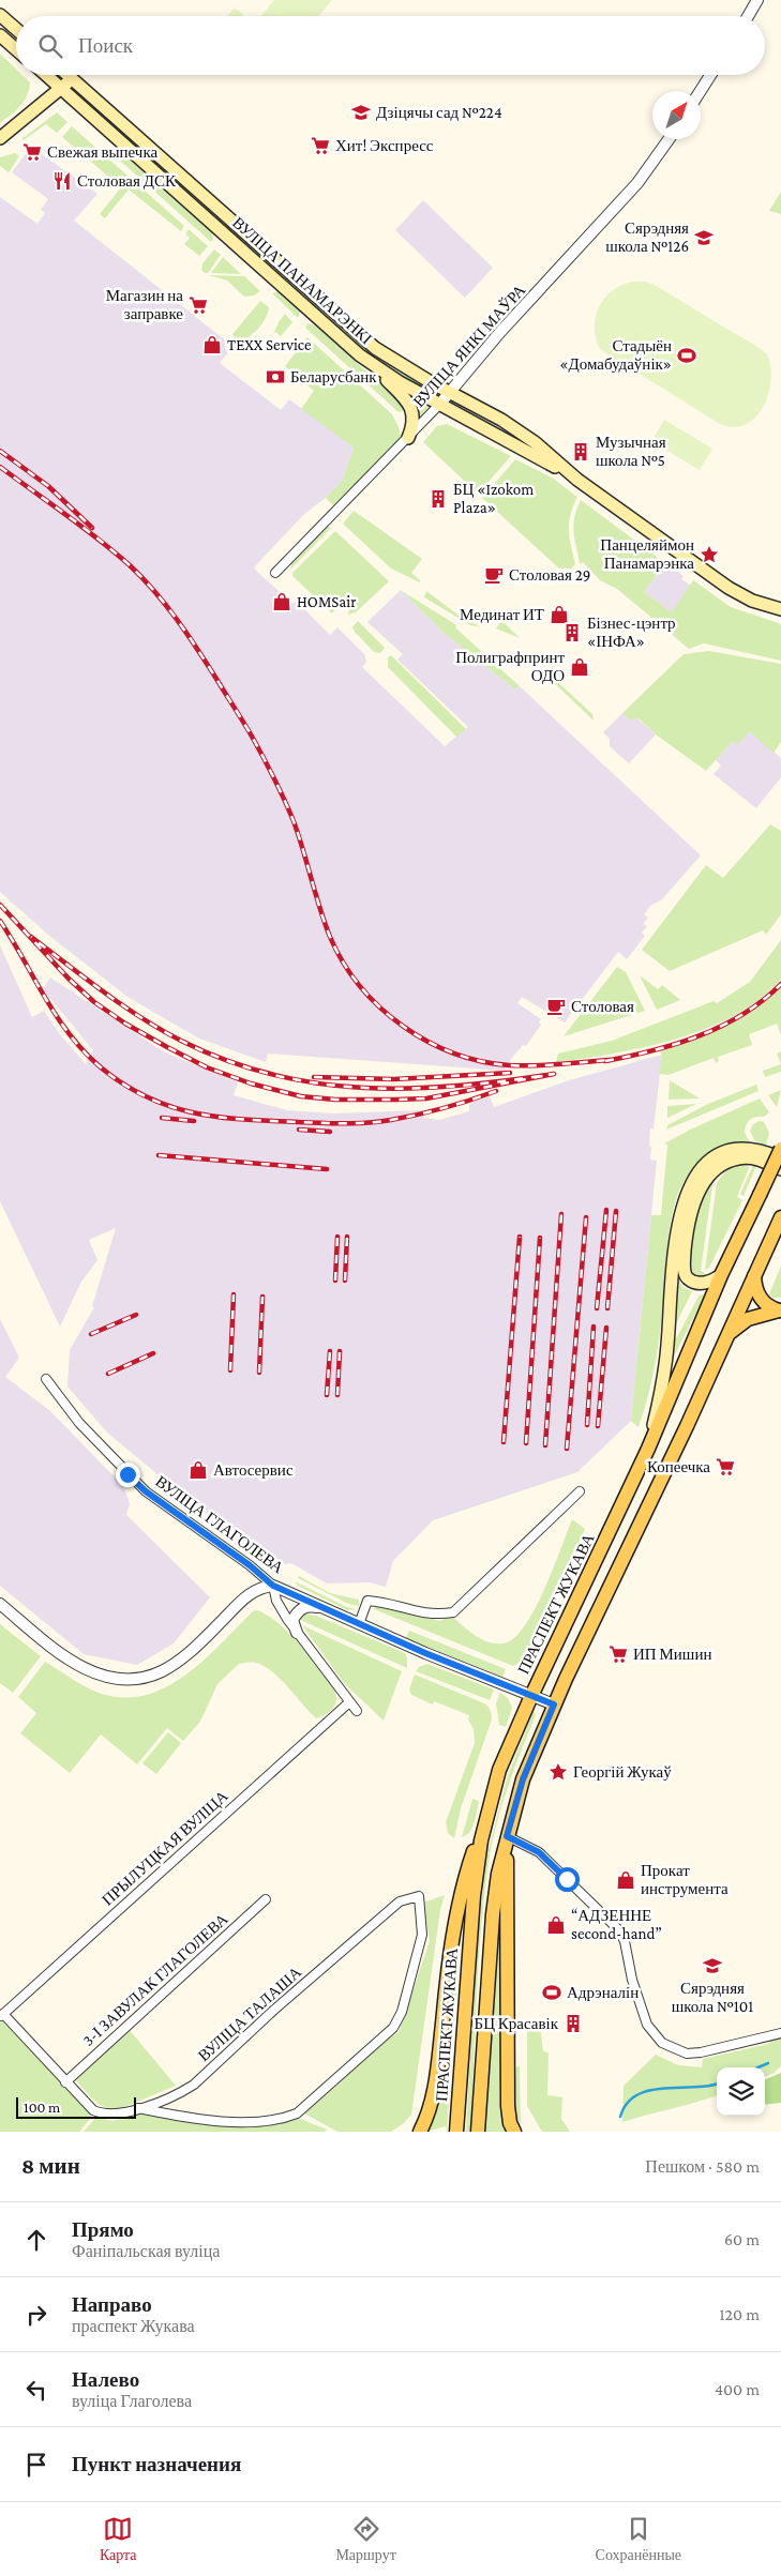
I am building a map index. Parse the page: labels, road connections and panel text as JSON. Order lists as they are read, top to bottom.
{
  "streets": {
    "main road": ["ВУЛІЦА ПАНАМАРЭНКІ", "ПРАСПЕКТ ЖУКАВА"],
    "street": [
      "ВУЛІЦА ЯНКІ МАЎРА",
      "ВУЛІЦА ГЛАГОЛЕВА",
      "ПРЫЛУЦКАЯ ВУЛІЦА",
      "3-І ЗАВУЛАК ГЛАГОЛЕВА",
      "ВУЛІЦА ТАЛАША"
    ]
  },
  "crossings": [
    ["ВУЛІЦА ПАНАМАРЭНКІ", "ВУЛІЦА ЯНКІ МАЎРА"],
    ["ВУЛІЦА ГЛАГОЛЕВА", "ПРАСПЕКТ ЖУКАВА"],
    ["3-І ЗАВУЛАК ГЛАГОЛЕВА", "ВУЛІЦА ТАЛАША"]
  ],
  "places": {
    "school or university": ["Дзіцячы сад №224", "Сярэдняя школа №126", "Сярэдняя школа №101"],
    "supermarket": [
      "Хит! Экспресс",
      "Свежая выпечка",
      "Магазин на заправке",
      "Копеечка",
      "ИП Мишин"
    ],
    "restaurant": ["Столовая ДСК"],
    "shop": [
      "TEXX Service",
      "HOMSair",
      "Мединат ИТ",
      "Полиграфпринт ОДО",
      "Автосервис",
      "Прокат инструмента",
      "“АДЗЕННЕ second-hand”"
    ],
    "sports": ["Стадыён «Домабудаўнік»", "Адрэналін"],
    "bank": ["Беларусбанк"],
    "building": [
      "Музычная школа №5",
      "БЦ «Izokom Plaza»",
      "Бізнес-цэнтр «ІНФА»",
      "БЦ Красавік"
    ],
    "place": ["Панцеляймон Панамарэнка", "Георгій Жукаў"],
    "cafe": ["Столовая 29", "Столовая"]
  },
  "scale_bar": "100 m",
  "north": "top right",
  "page": {
    "search": "Поиск",
    "scale": "100 m",
    "heading": ["8 мин", "Пешком · 580 m"],
    "list": [
      ["Прямо", "Фаніпальская вуліца", "60 m"],
      ["Направо", "праспект Жукава", "120 m"],
      ["Налево", "вуліца Глаголева", "400 m"],
      "Пункт назначения"
    ],
    "nav": ["Карта", "Маршрут", "Сохранённые"]
  }
}
